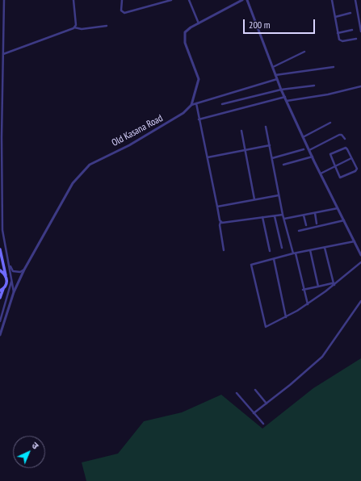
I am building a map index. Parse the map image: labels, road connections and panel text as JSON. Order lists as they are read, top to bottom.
{
  "streets": {
    "street": ["Old Kasana Road"]
  },
  "scale_bar": "200 m",
  "north": "top right"
}
